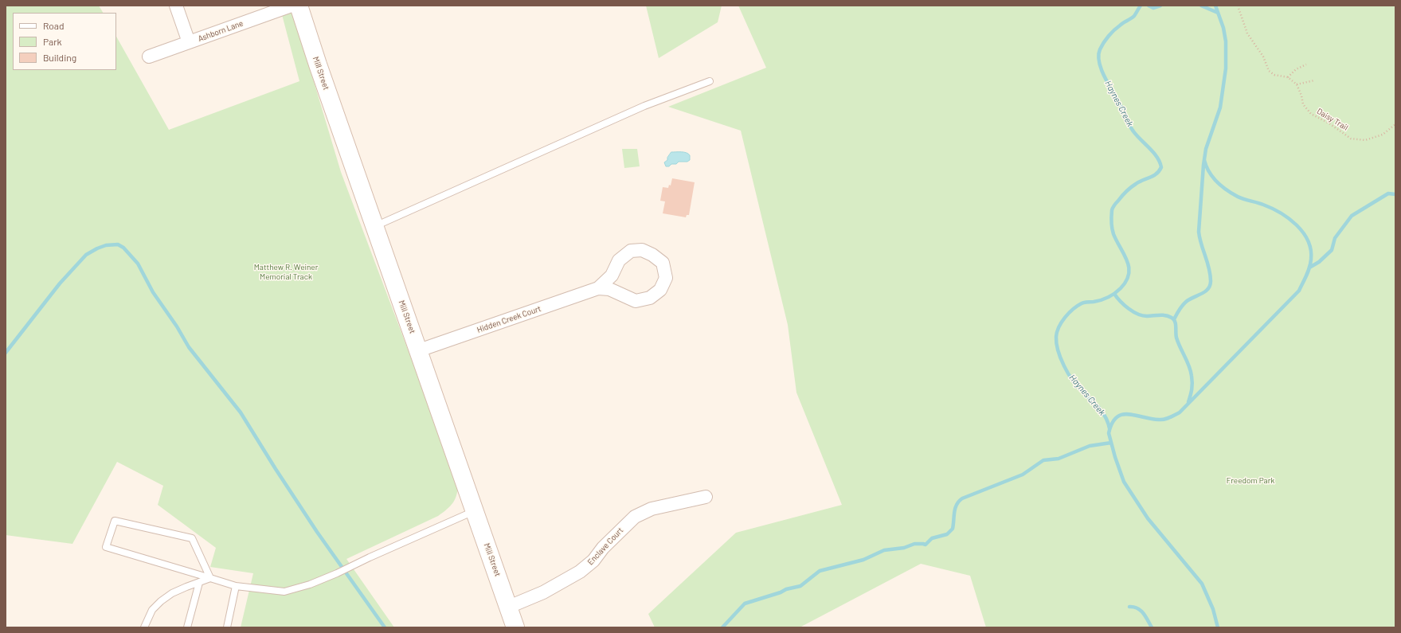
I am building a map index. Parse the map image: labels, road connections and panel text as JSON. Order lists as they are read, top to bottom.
{
  "streets": {
    "street": [
      "Ashborn Lane",
      "Mill Street",
      "Hidden Creek Court",
      "Enclave Court"
    ],
    "path": ["Daisy Trail"]
  },
  "crossings": [
    ["Mill Street", "Hidden Creek Court"],
    ["Mill Street", "Enclave Court"]
  ],
  "water": ["Haynes Creek"],
  "parks": ["Matthew R. Weiner Memorial Track", "Freedom Park"],
  "legend": ["Road", "Park", "Building"]
}
